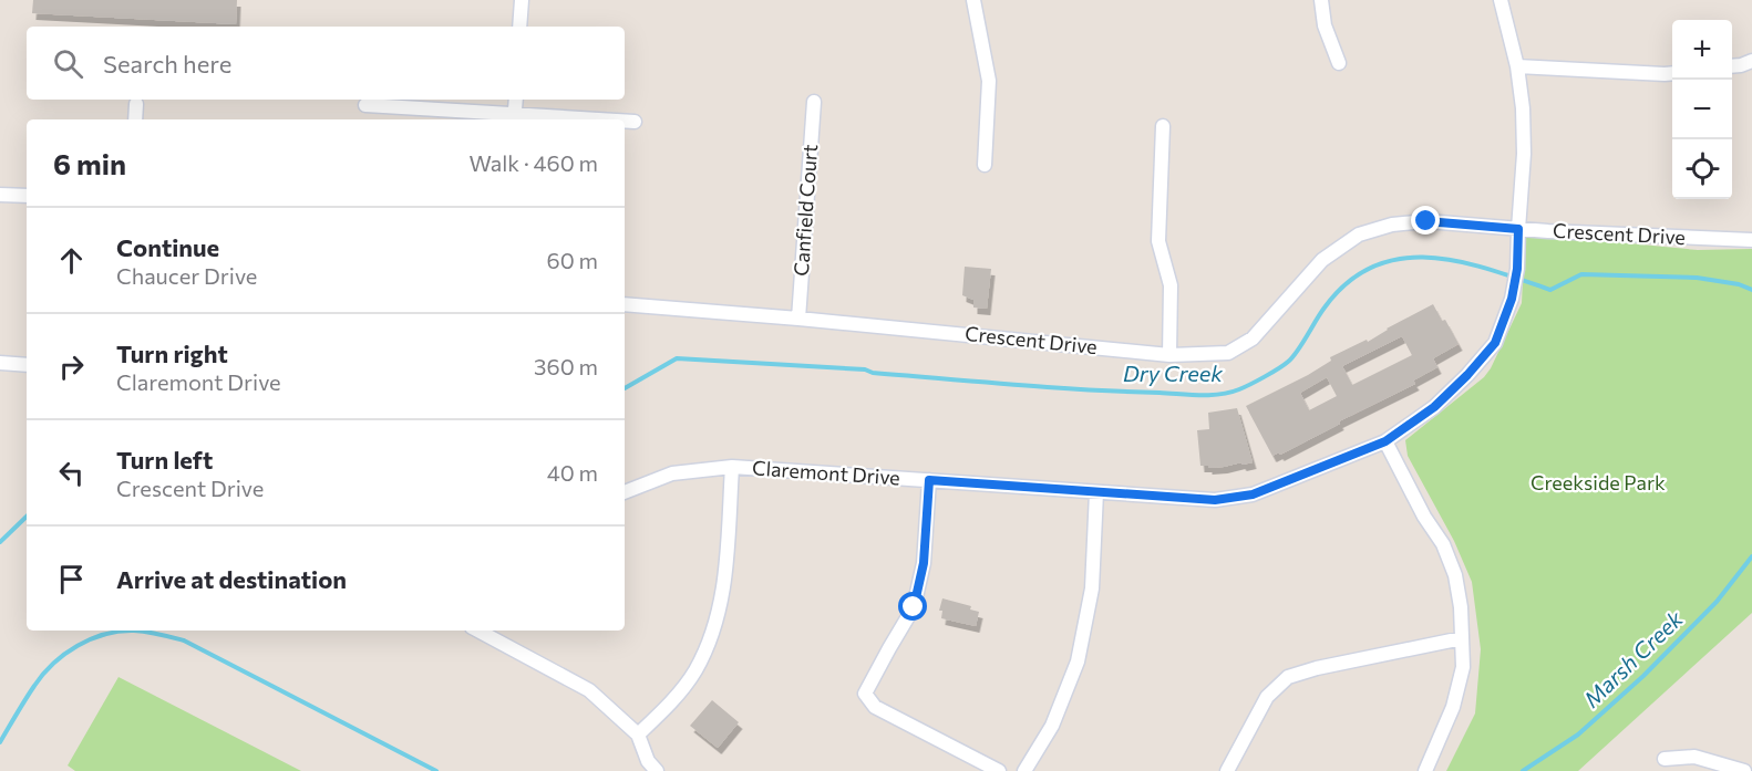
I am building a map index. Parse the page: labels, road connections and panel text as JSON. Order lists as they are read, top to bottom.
{
  "streets": {
    "street": ["Canfield Court", "Crescent Drive", "Claremont Drive"]
  },
  "crossings": [
    ["Canfield Court", "Crescent Drive"],
    ["Crescent Drive", "Claremont Drive"]
  ],
  "water": ["Dry Creek", "Marsh Creek"],
  "parks": ["Creekside Park"],
  "page": {
    "map_buttons": ["+", "−"],
    "search": "Search here",
    "heading": ["6 min", "Walk · 460 m"],
    "list": [
      ["Continue", "Chaucer Drive", "60 m"],
      ["Turn right", "Claremont Drive", "360 m"],
      ["Turn left", "Crescent Drive", "40 m"],
      "Arrive at destination"
    ]
  }
}
